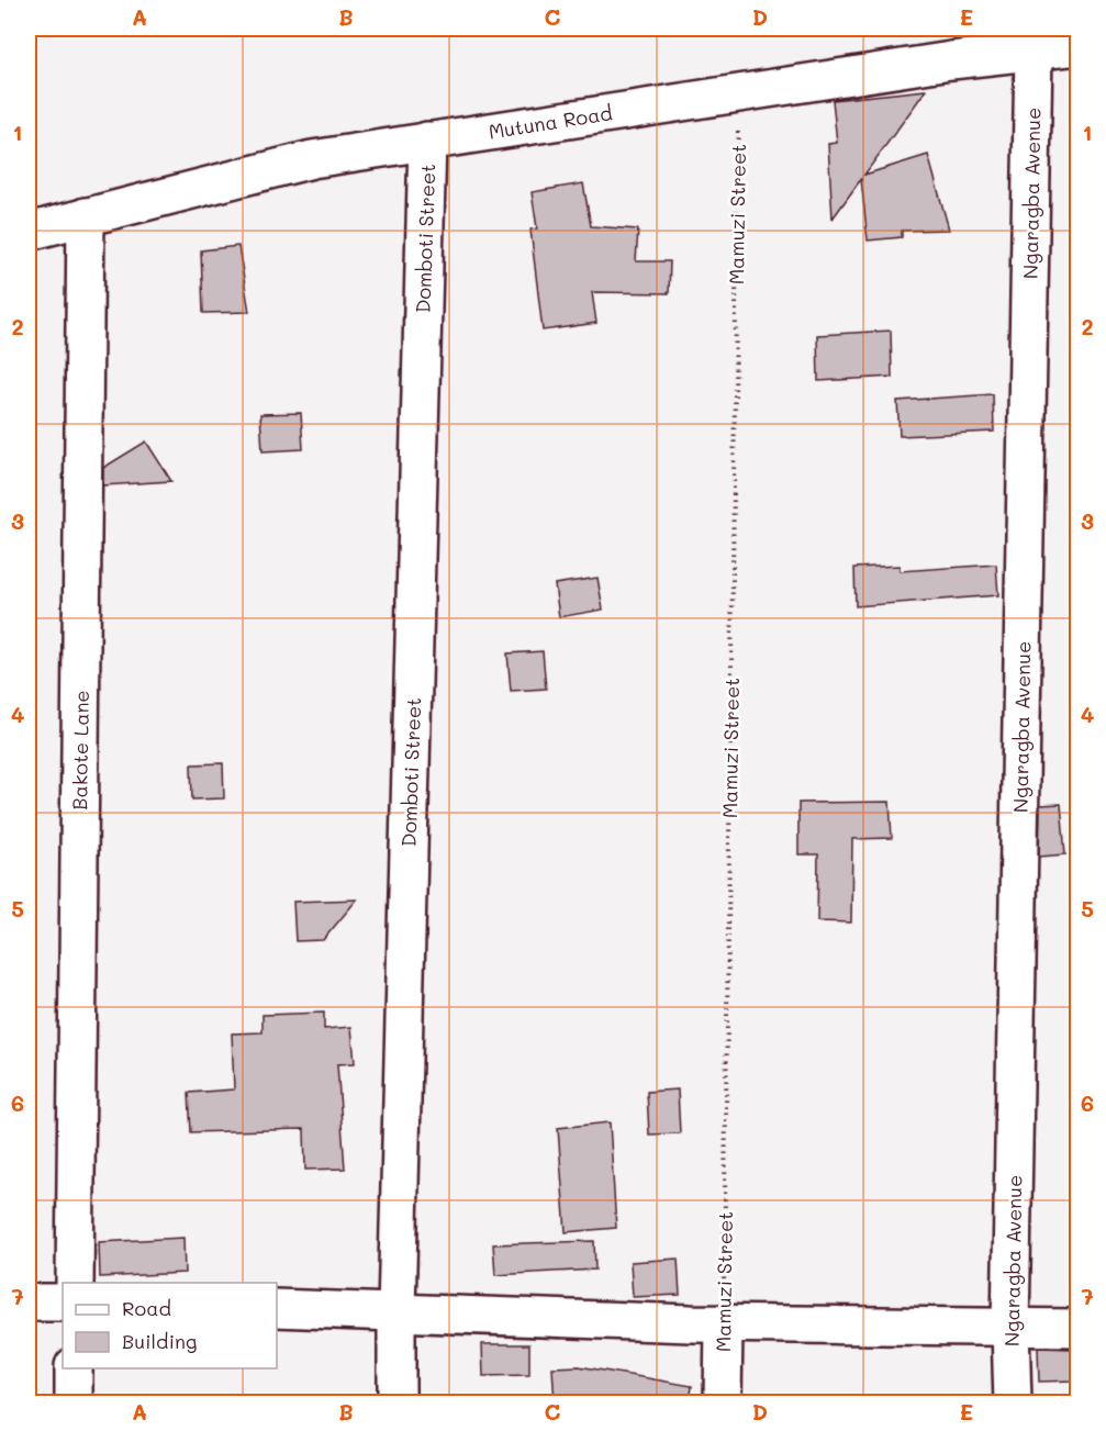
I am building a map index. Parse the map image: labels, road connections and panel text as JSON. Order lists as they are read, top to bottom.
{
  "streets": {
    "street": [
      "Mutuna Road",
      "Ngaragba Avenue",
      "Mamuzi Street",
      "Domboti Street",
      "Bakote Lane"
    ]
  },
  "crossings": [
    ["Mutuna Road", "Ngaragba Avenue"],
    ["Mutuna Road", "Mamuzi Street"],
    ["Mutuna Road", "Domboti Street"],
    ["Mutuna Road", "Bakote Lane"]
  ],
  "legend": ["Road", "Building"],
  "grid": {
    "columns": [
      "A",
      "B",
      "C",
      "D",
      "E"
    ],
    "rows": [
      "1",
      "2",
      "3",
      "4",
      "5",
      "6",
      "7"
    ]
  }
}
